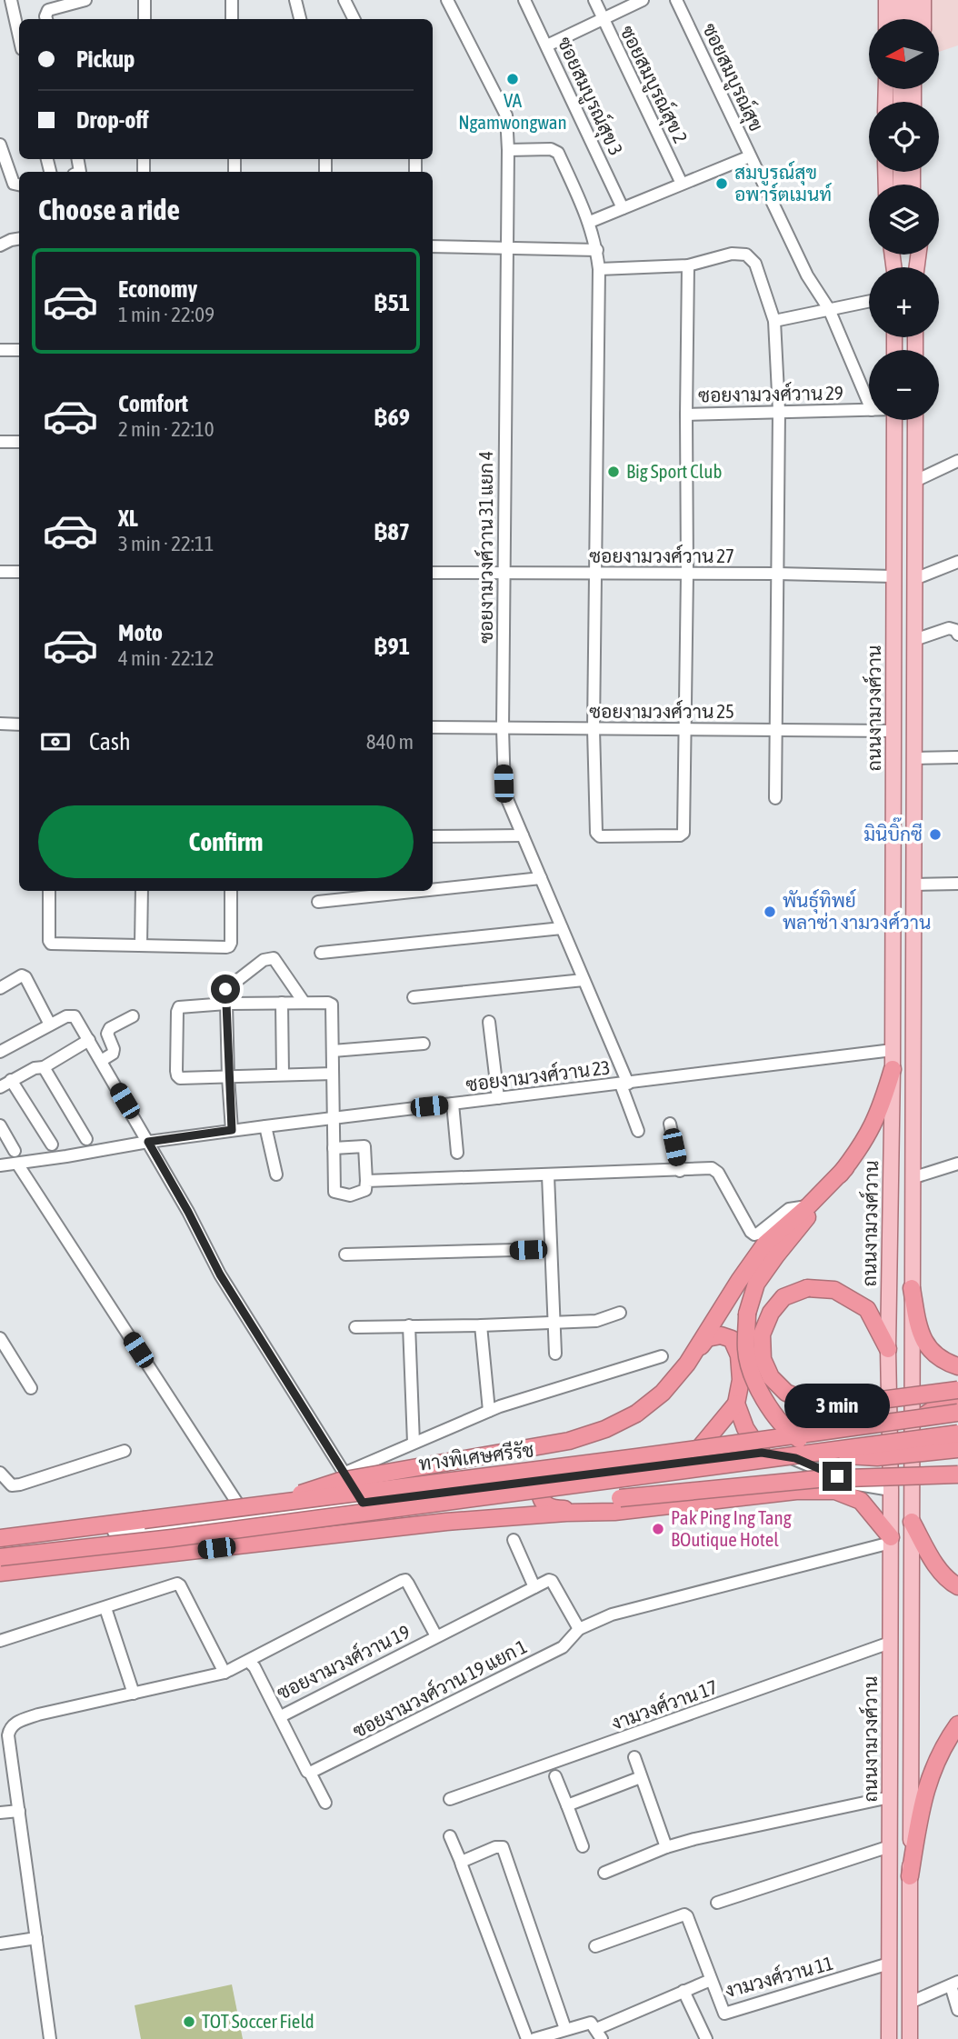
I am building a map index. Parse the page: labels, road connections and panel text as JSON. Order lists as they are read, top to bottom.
{
  "streets": {
    "highway": ["ทางพิเศษศรีรัช"],
    "main road": ["ถนนงามวงศ์วาน"],
    "street": [
      "ซอยสมบูรณ์สุข",
      "ซอยสมบูรณ์สุข 2",
      "ซอยสมบูรณ์สุข 3",
      "ซอยงามวงศ์วาน 29",
      "ซอยงามวงศ์วาน 31 แยก 4",
      "ซอยงามวงศ์วาน 27",
      "ซอยงามวงศ์วาน 25",
      "ซอยงามวงศ์วาน 23",
      "ซอยงามวงศ์วาน 19",
      "ซอยงามวงศ์วาน 19 แยก 1",
      "งามวงศ์วาน 17",
      "งามวงศ์วาน 11"
    ]
  },
  "crossings": [
    ["ซอยงามวงศ์วาน 31 แยก 4", "ซอยงามวงศ์วาน 27"],
    ["ซอยงามวงศ์วาน 31 แยก 4", "ซอยงามวงศ์วาน 25"],
    ["ซอยงามวงศ์วาน 31 แยก 4", "ซอยงามวงศ์วาน 23"],
    ["ซอยงามวงศ์วาน 27", "ถนนงามวงศ์วาน"],
    ["ถนนงามวงศ์วาน", "ซอยงามวงศ์วาน 25"],
    ["ถนนงามวงศ์วาน", "ซอยงามวงศ์วาน 23"],
    ["ถนนงามวงศ์วาน", "งามวงศ์วาน 17"],
    ["ถนนงามวงศ์วาน", "งามวงศ์วาน 11"]
  ],
  "places": [
    "VA Ngamwongwan",
    "สมบูรณ์สุข อพาร์ตเมนท์",
    "Big Sport Club",
    "มินิบิ๊กซี",
    "พันธุ์ทิพย์ พลาซ่า งามวงศ์วาน",
    "Pak Ping Ing Tang BOutique Hotel",
    "TOT Soccer Field"
  ],
  "north": "left",
  "page": {
    "map_buttons": ["+", "−"],
    "banner": ["Pickup", "Drop-off"],
    "heading": "Choose a ride",
    "list": [
      {
        "name": "Economy",
        "note": "1 min · 22:09",
        "value": "฿51"
      },
      {
        "name": "Comfort",
        "note": "2 min · 22:10",
        "value": "฿69"
      },
      {
        "name": "XL",
        "note": "3 min · 22:11",
        "value": "฿87"
      },
      {
        "name": "Moto",
        "note": "4 min · 22:12",
        "value": "฿91"
      }
    ],
    "pay": ["Cash", "840 m"],
    "buttons": "Confirm",
    "bubble": "3 min"
  }
}
